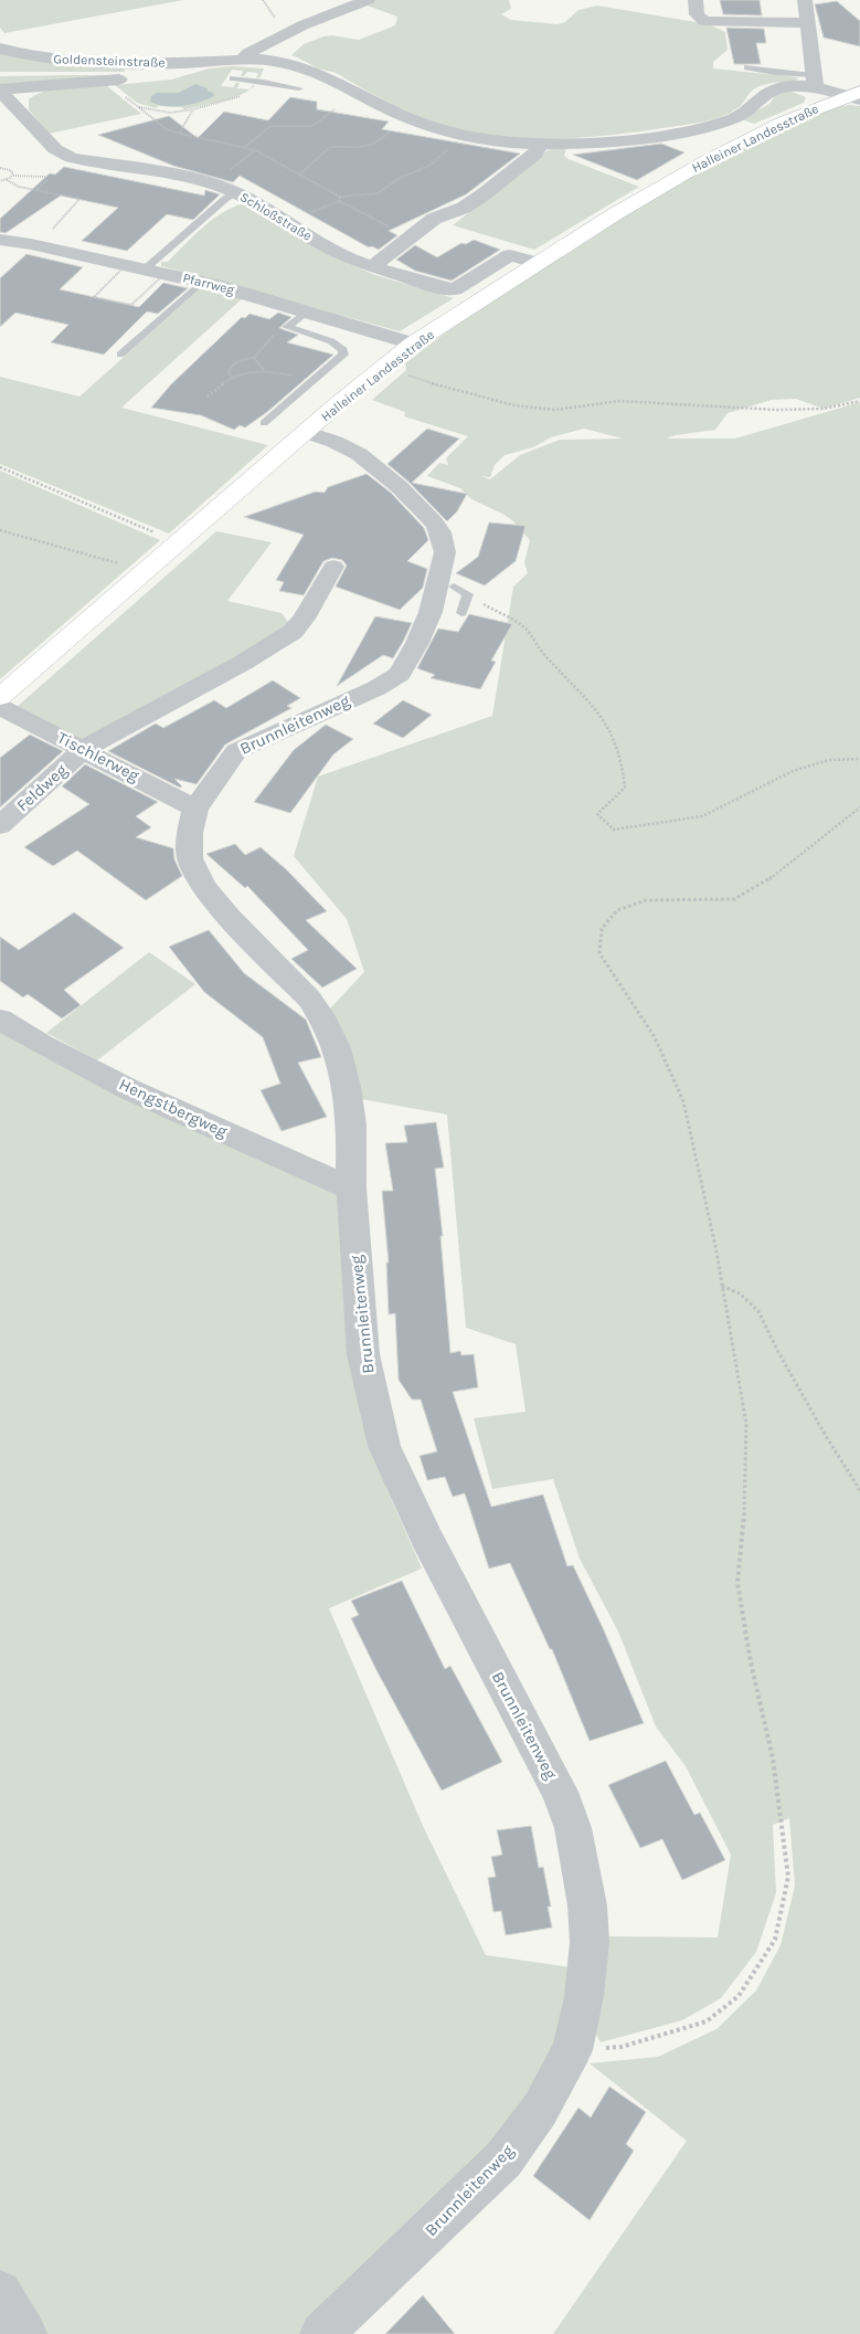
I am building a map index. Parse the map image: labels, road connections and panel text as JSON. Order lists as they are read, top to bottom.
{
  "streets": {
    "main road": ["Halleiner Landesstraße"],
    "street": [
      "Goldensteinstraße",
      "Schloßstraße",
      "Pfarrweg",
      "Brunnleitenweg",
      "Tischlerweg",
      "Feldweg",
      "Hengstbergweg"
    ]
  },
  "crossings": [
    ["Goldensteinstraße", "Halleiner Landesstraße"],
    ["Goldensteinstraße", "Schloßstraße"],
    ["Halleiner Landesstraße", "Schloßstraße"],
    ["Halleiner Landesstraße", "Pfarrweg"],
    ["Halleiner Landesstraße", "Brunnleitenweg"],
    ["Brunnleitenweg", "Tischlerweg"],
    ["Brunnleitenweg", "Hengstbergweg"],
    ["Tischlerweg", "Feldweg"]
  ]
}
